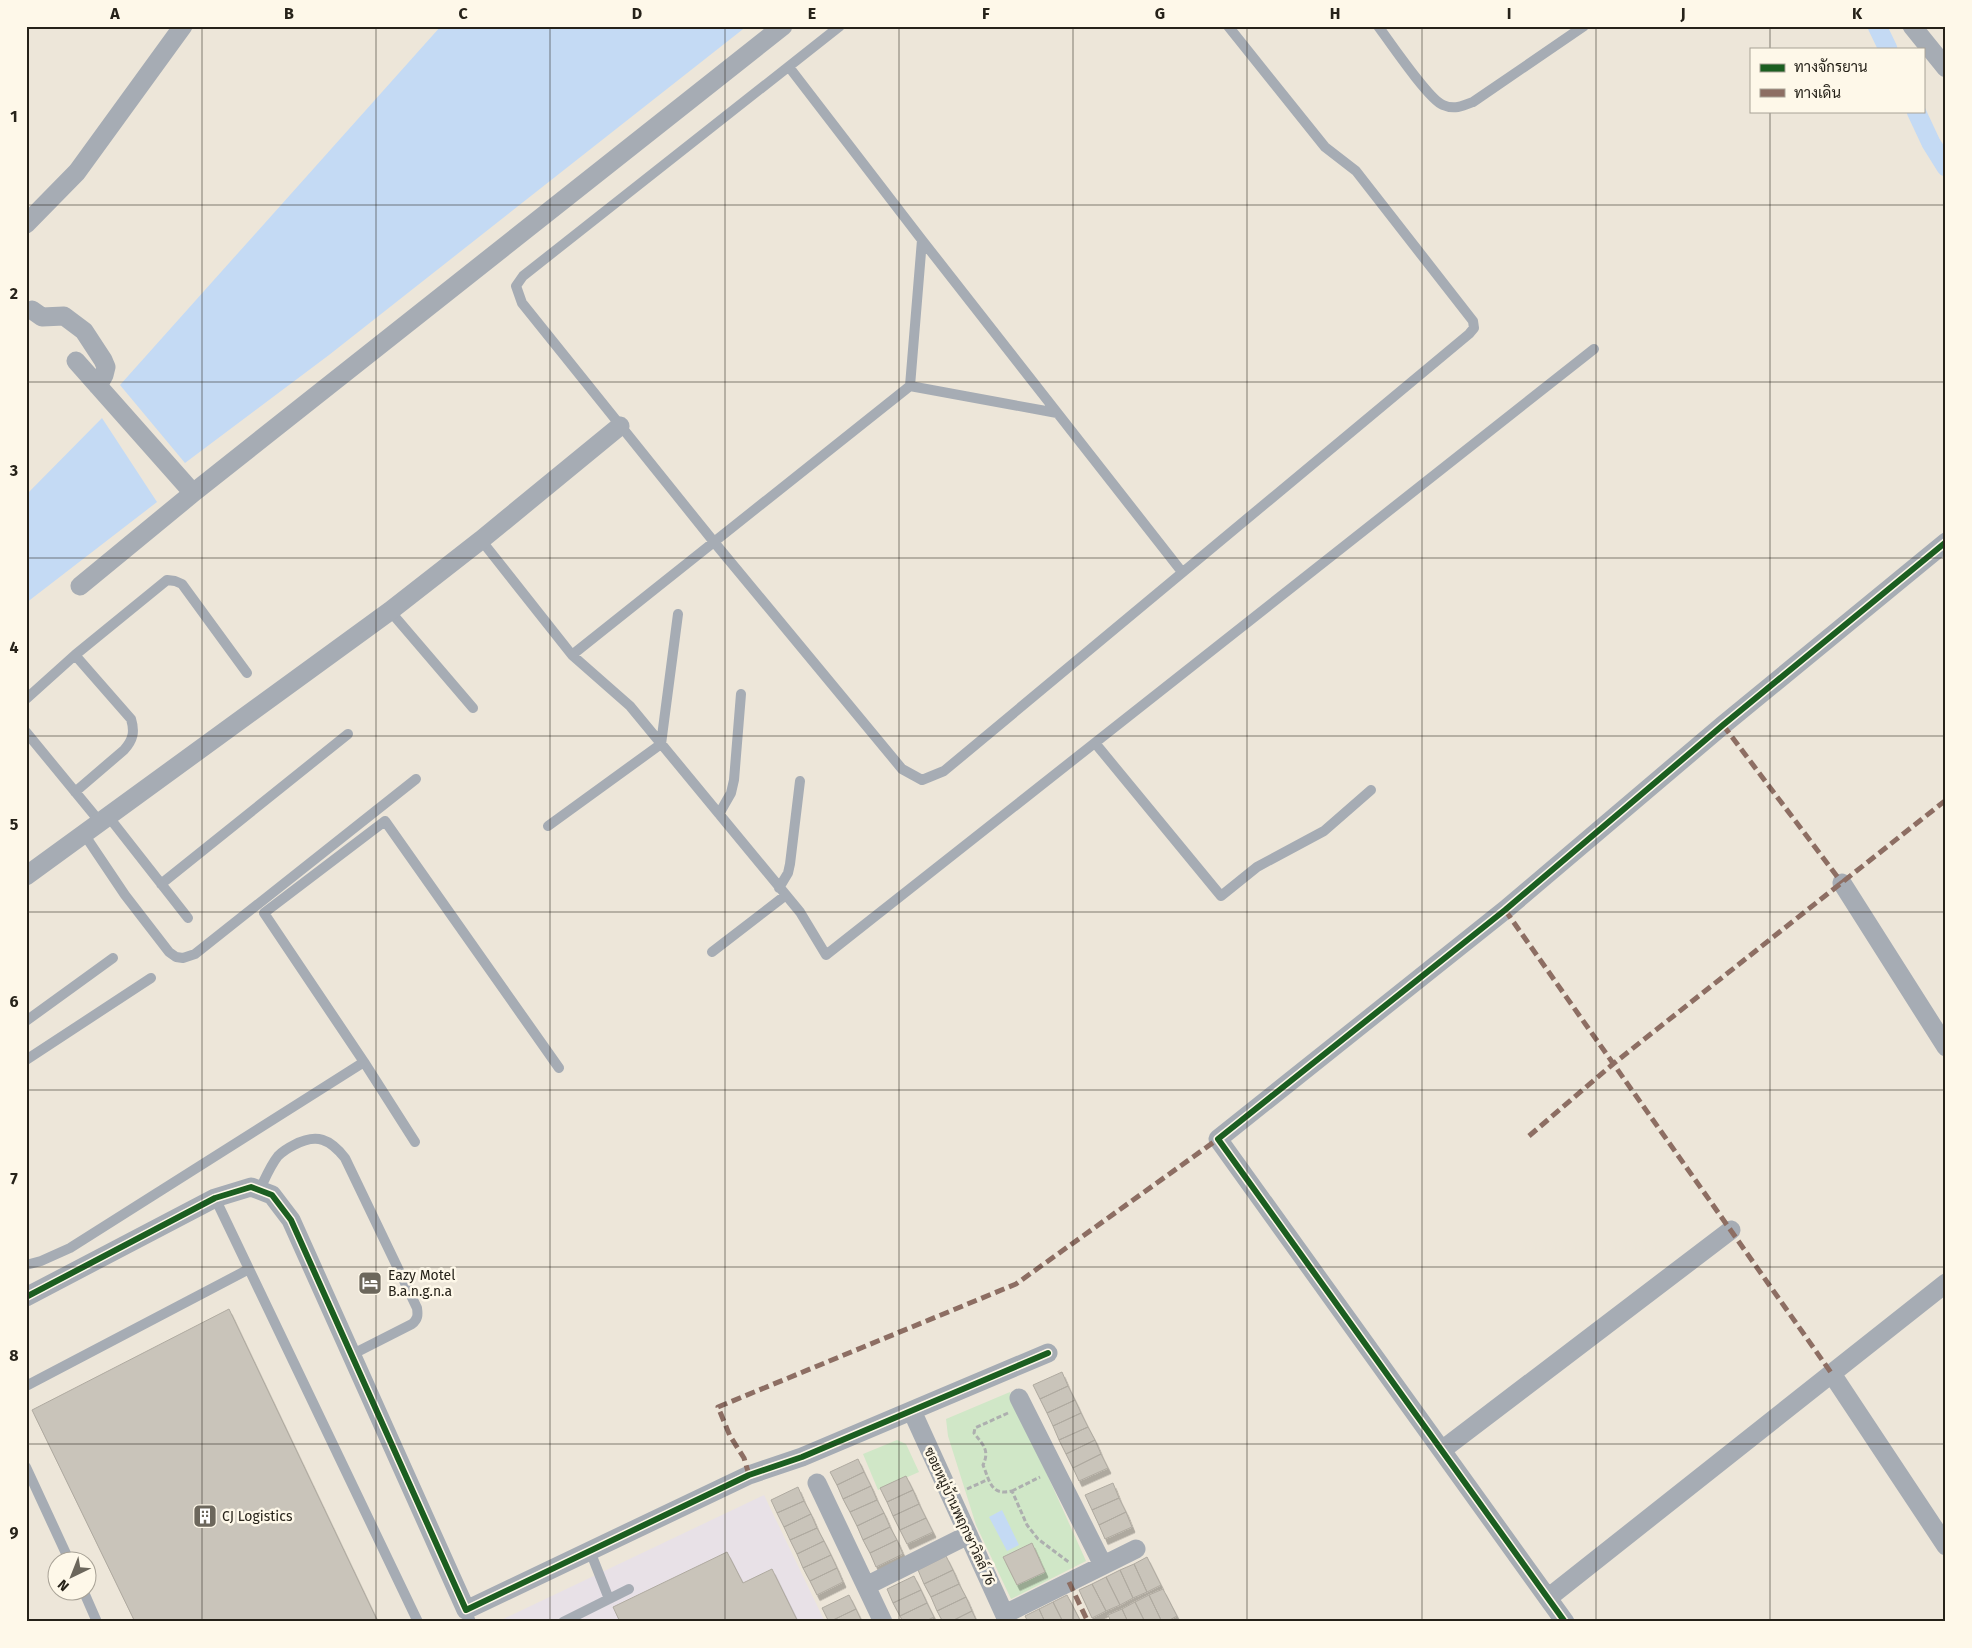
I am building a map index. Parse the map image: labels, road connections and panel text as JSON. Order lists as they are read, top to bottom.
{
  "streets": {
    "street": ["ซอยหมู่บ้านพฤกษาวิลล์ 76"]
  },
  "places": {
    "hotel": ["Eazy Motel B.a.n.g.n.a"],
    "building": ["CJ Logistics"]
  },
  "legend": ["ทางจักรยาน", "ทางเดิน"],
  "north": "bottom left",
  "grid": {
    "columns": [
      "A",
      "B",
      "C",
      "D",
      "E",
      "F",
      "G",
      "H",
      "I",
      "J",
      "K"
    ],
    "rows": [
      "1",
      "2",
      "3",
      "4",
      "5",
      "6",
      "7",
      "8",
      "9"
    ]
  }
}
